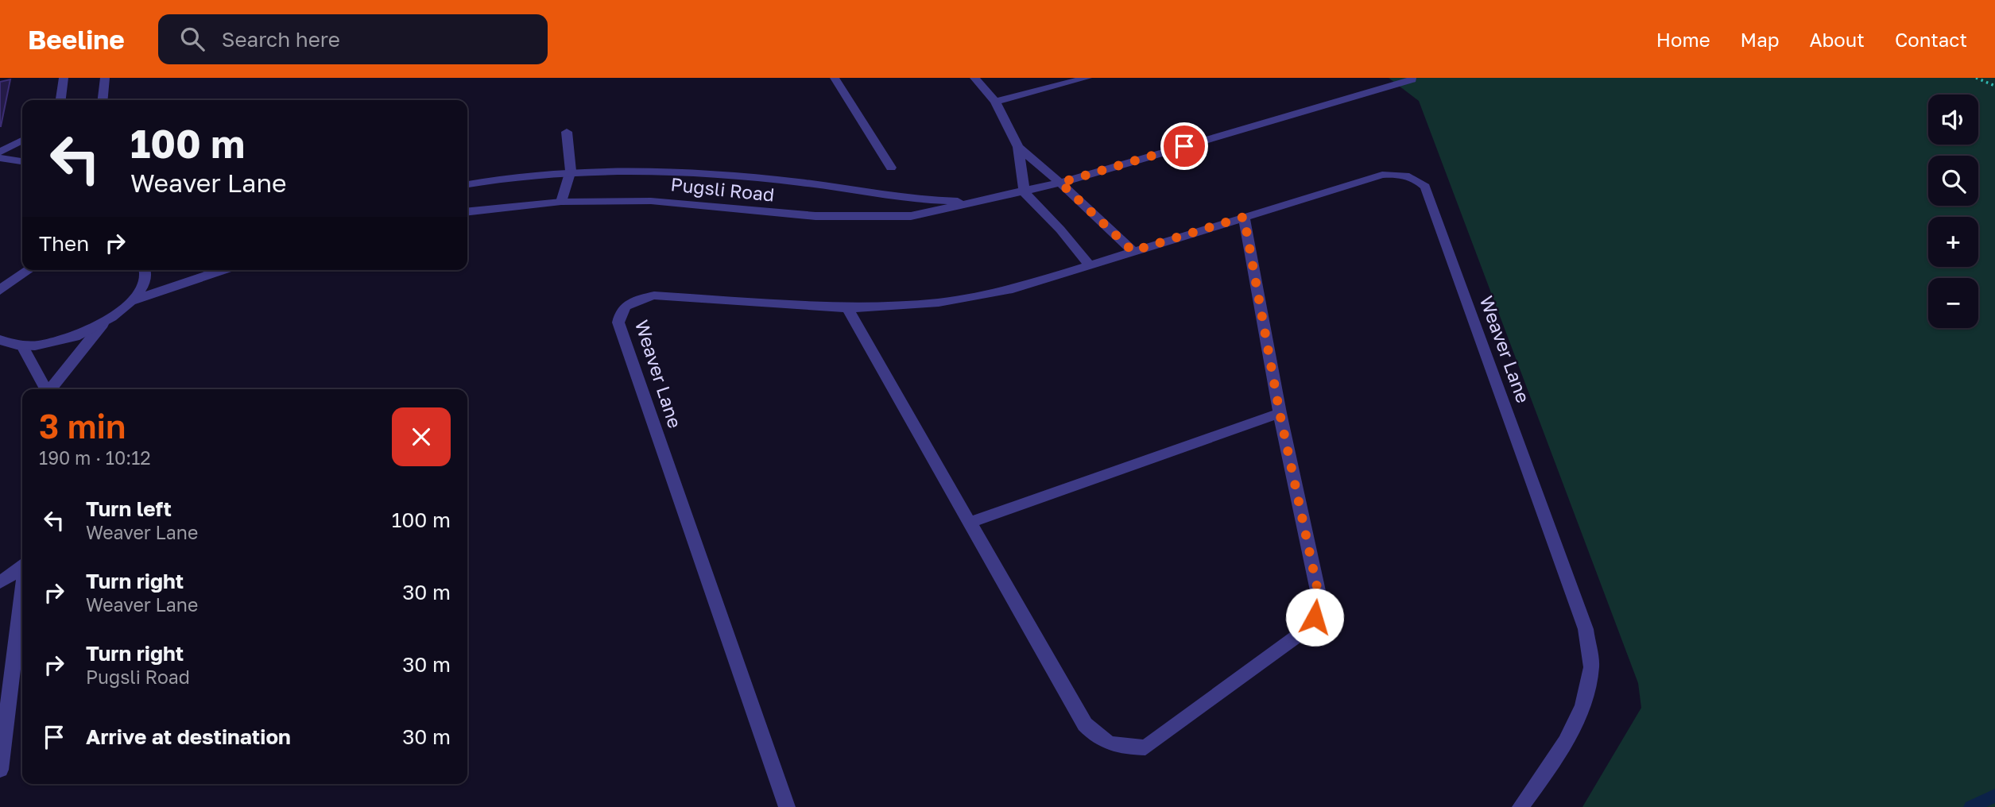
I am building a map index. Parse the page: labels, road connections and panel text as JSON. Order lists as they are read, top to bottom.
{
  "streets": {
    "street": ["Pugsli Road", "Weaver Lane"]
  },
  "page": {
    "header": "Beeline",
    "search": "Search here",
    "nav": [
      "Home",
      "Map",
      "About",
      "Contact"
    ],
    "map_buttons": ["+", "−"],
    "turn": ["100 m", "Weaver Lane"],
    "then": "Then",
    "heading": ["3 min", "190 m · 10:12"],
    "list": [
      {
        "name": "Turn left",
        "note": "Weaver Lane",
        "value": "100 m"
      },
      {
        "name": "Turn right",
        "note": "Weaver Lane",
        "value": "30 m"
      },
      {
        "name": "Turn right",
        "note": "Pugsli Road",
        "value": "30 m"
      },
      {
        "name": "Arrive at destination",
        "value": "30 m"
      }
    ]
  }
}
